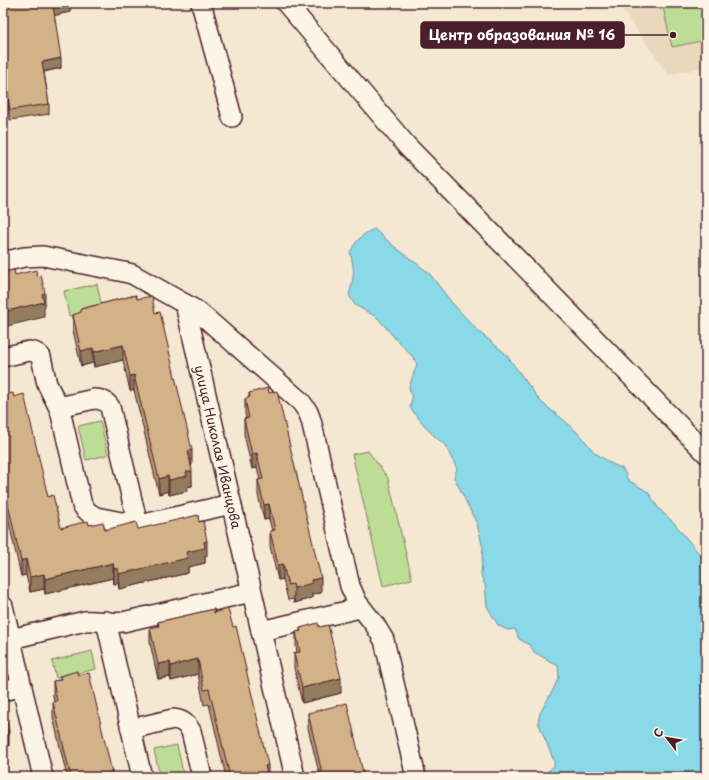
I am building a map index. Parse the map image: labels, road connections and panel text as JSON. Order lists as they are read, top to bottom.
{
  "streets": {
    "street": ["улица Николая Иванцова"]
  },
  "places": ["Центр образования № 16"],
  "north": "top left"
}
